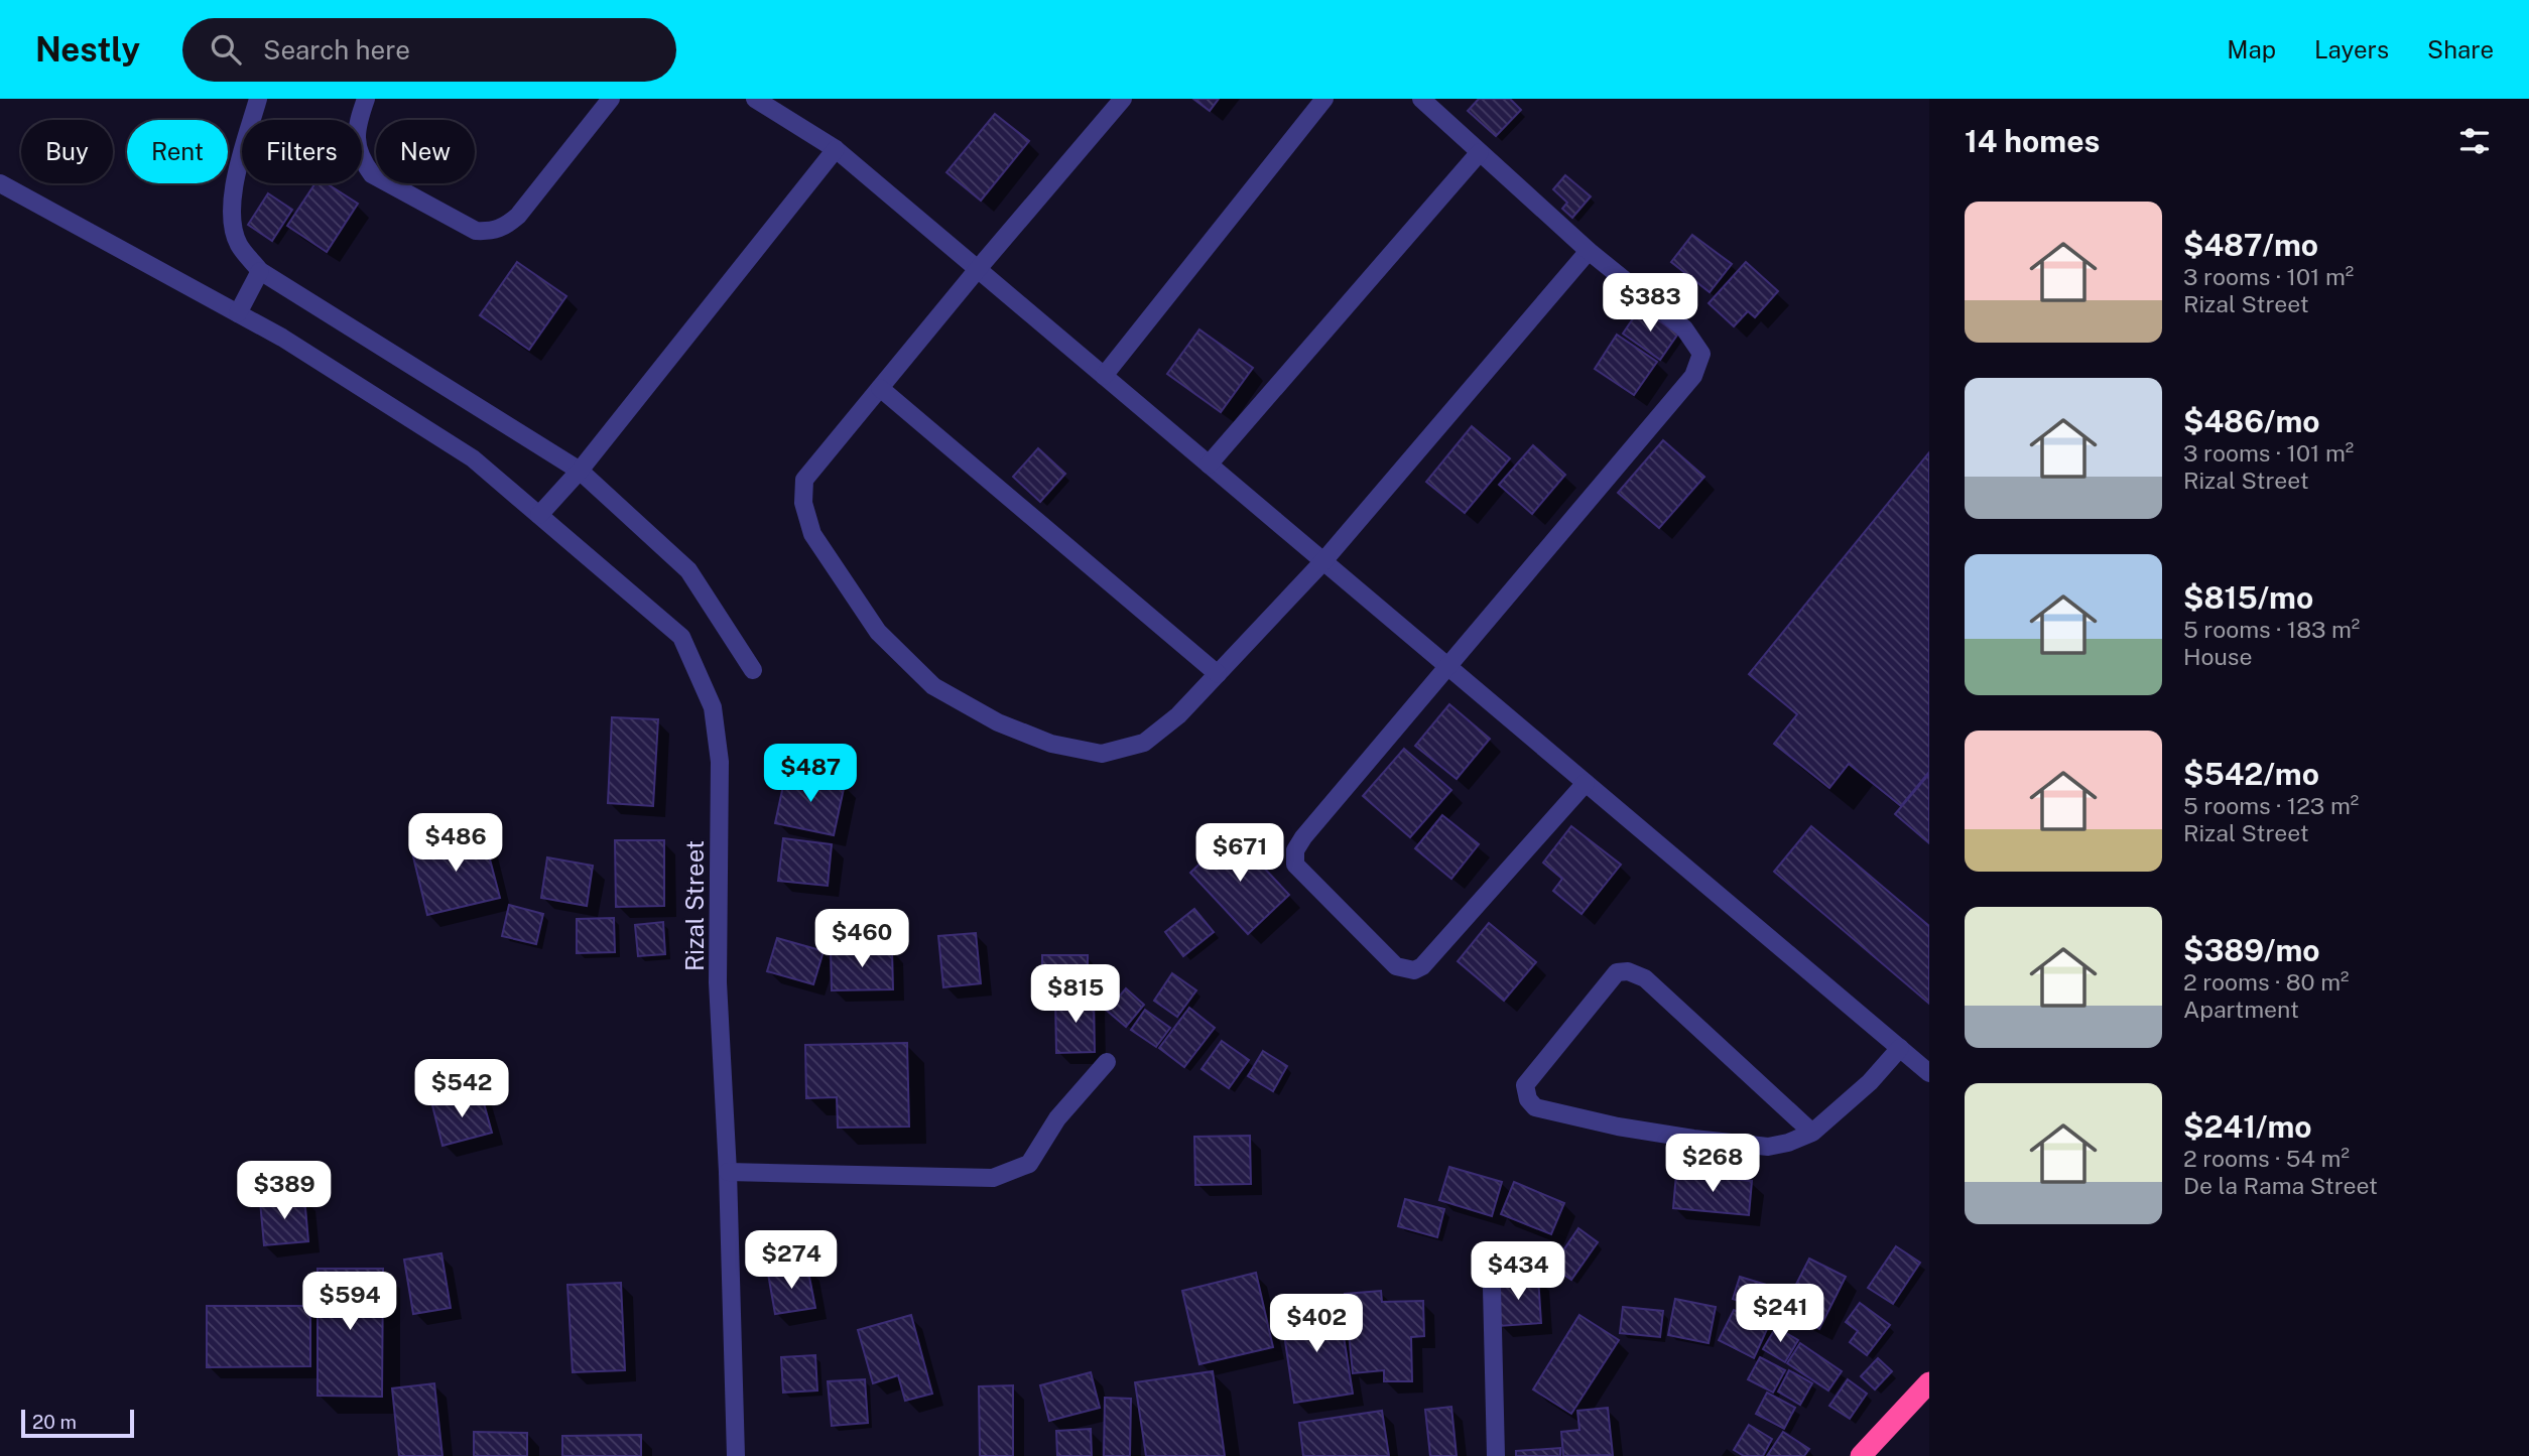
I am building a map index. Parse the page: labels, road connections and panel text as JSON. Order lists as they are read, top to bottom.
{
  "streets": {
    "street": ["Rizal Street"]
  },
  "scale_bar": "20 m",
  "page": {
    "header": "Nestly",
    "search": "Search here",
    "nav": ["Map", "Layers", "Share"],
    "heading": "14 homes",
    "chip": [
      "Buy",
      "Rent",
      "Filters",
      "New"
    ],
    "list": [
      {
        "name": "$487/mo",
        "note": "3 rooms · 101 m² · Rizal Street"
      },
      {
        "name": "$486/mo",
        "note": "3 rooms · 101 m² · Rizal Street"
      },
      {
        "name": "$815/mo",
        "note": "5 rooms · 183 m² · House"
      },
      {
        "name": "$542/mo",
        "note": "5 rooms · 123 m² · Rizal Street"
      },
      {
        "name": "$389/mo",
        "note": "2 rooms · 80 m² · Apartment"
      },
      {
        "name": "$241/mo",
        "note": "2 rooms · 54 m² · De la Rama Street"
      }
    ],
    "price": [
      "$383",
      "$487",
      "$486",
      "$671",
      "$460",
      "$815",
      "$542",
      "$268",
      "$389",
      "$274",
      "$434",
      "$594",
      "$241",
      "$402"
    ],
    "scale": "20 m"
  }
}
